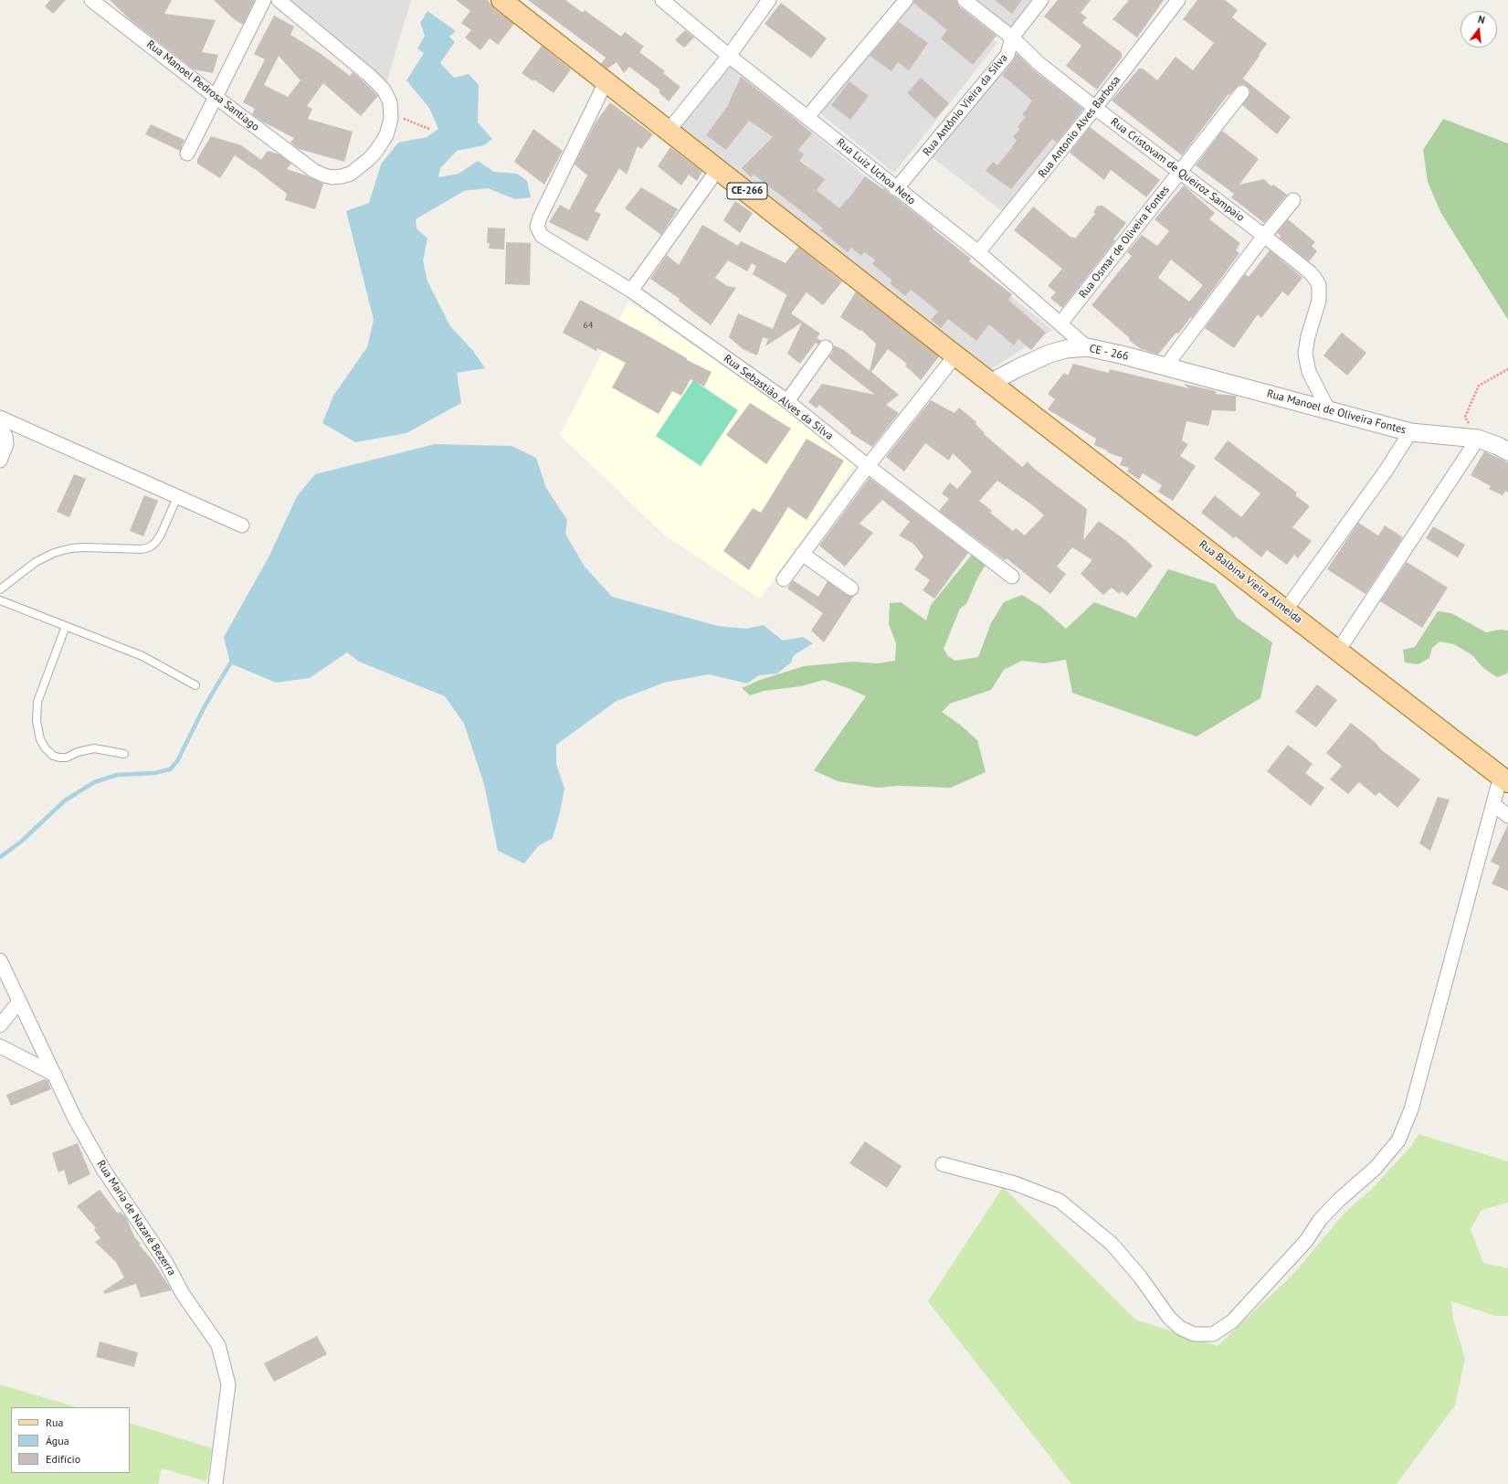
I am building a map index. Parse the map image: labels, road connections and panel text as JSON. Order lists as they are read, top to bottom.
{
  "streets": {
    "main road": ["CE-266", "Rua Balbina Vieira Almeida"],
    "street": [
      "Rua Manoel Pedrosa Santiago",
      "Rua Antônio Vieira da Silva",
      "Rua Antonio Alves Barbosa",
      "Rua Cristovam de Queiroz Sampaio",
      "Rua Luiz Uchoa Neto",
      "Rua Osmar de Oliveira Fontes",
      "CE - 266",
      "Rua Sebastião Alves da Silva",
      "Rua Manoel de Oliveira Fontes",
      "Rua Maria de Nazaré Bezerra"
    ]
  },
  "crossings": [
    ["Rua Antônio Vieira da Silva", "Rua Cristovam de Queiroz Sampaio"],
    ["Rua Antônio Vieira da Silva", "Rua Luiz Uchoa Neto"],
    ["Rua Antonio Alves Barbosa", "Rua Cristovam de Queiroz Sampaio"],
    ["Rua Antonio Alves Barbosa", "Rua Luiz Uchoa Neto"],
    ["Rua Cristovam de Queiroz Sampaio", "Rua Osmar de Oliveira Fontes"],
    ["Rua Cristovam de Queiroz Sampaio", "Rua Manoel de Oliveira Fontes"],
    ["Rua Luiz Uchoa Neto", "Rua Osmar de Oliveira Fontes"],
    ["Rua Luiz Uchoa Neto", "CE - 266"],
    ["CE-266", "CE - 266"],
    ["CE-266", "Rua Sebastião Alves da Silva"],
    ["CE-266", "Rua Balbina Vieira Almeida"],
    ["CE - 266", "Rua Manoel de Oliveira Fontes"],
    ["CE - 266", "Rua Balbina Vieira Almeida"]
  ],
  "house_numbers": ["64"],
  "legend": ["Rua", "Água", "Edifício"],
  "north": "top"
}
